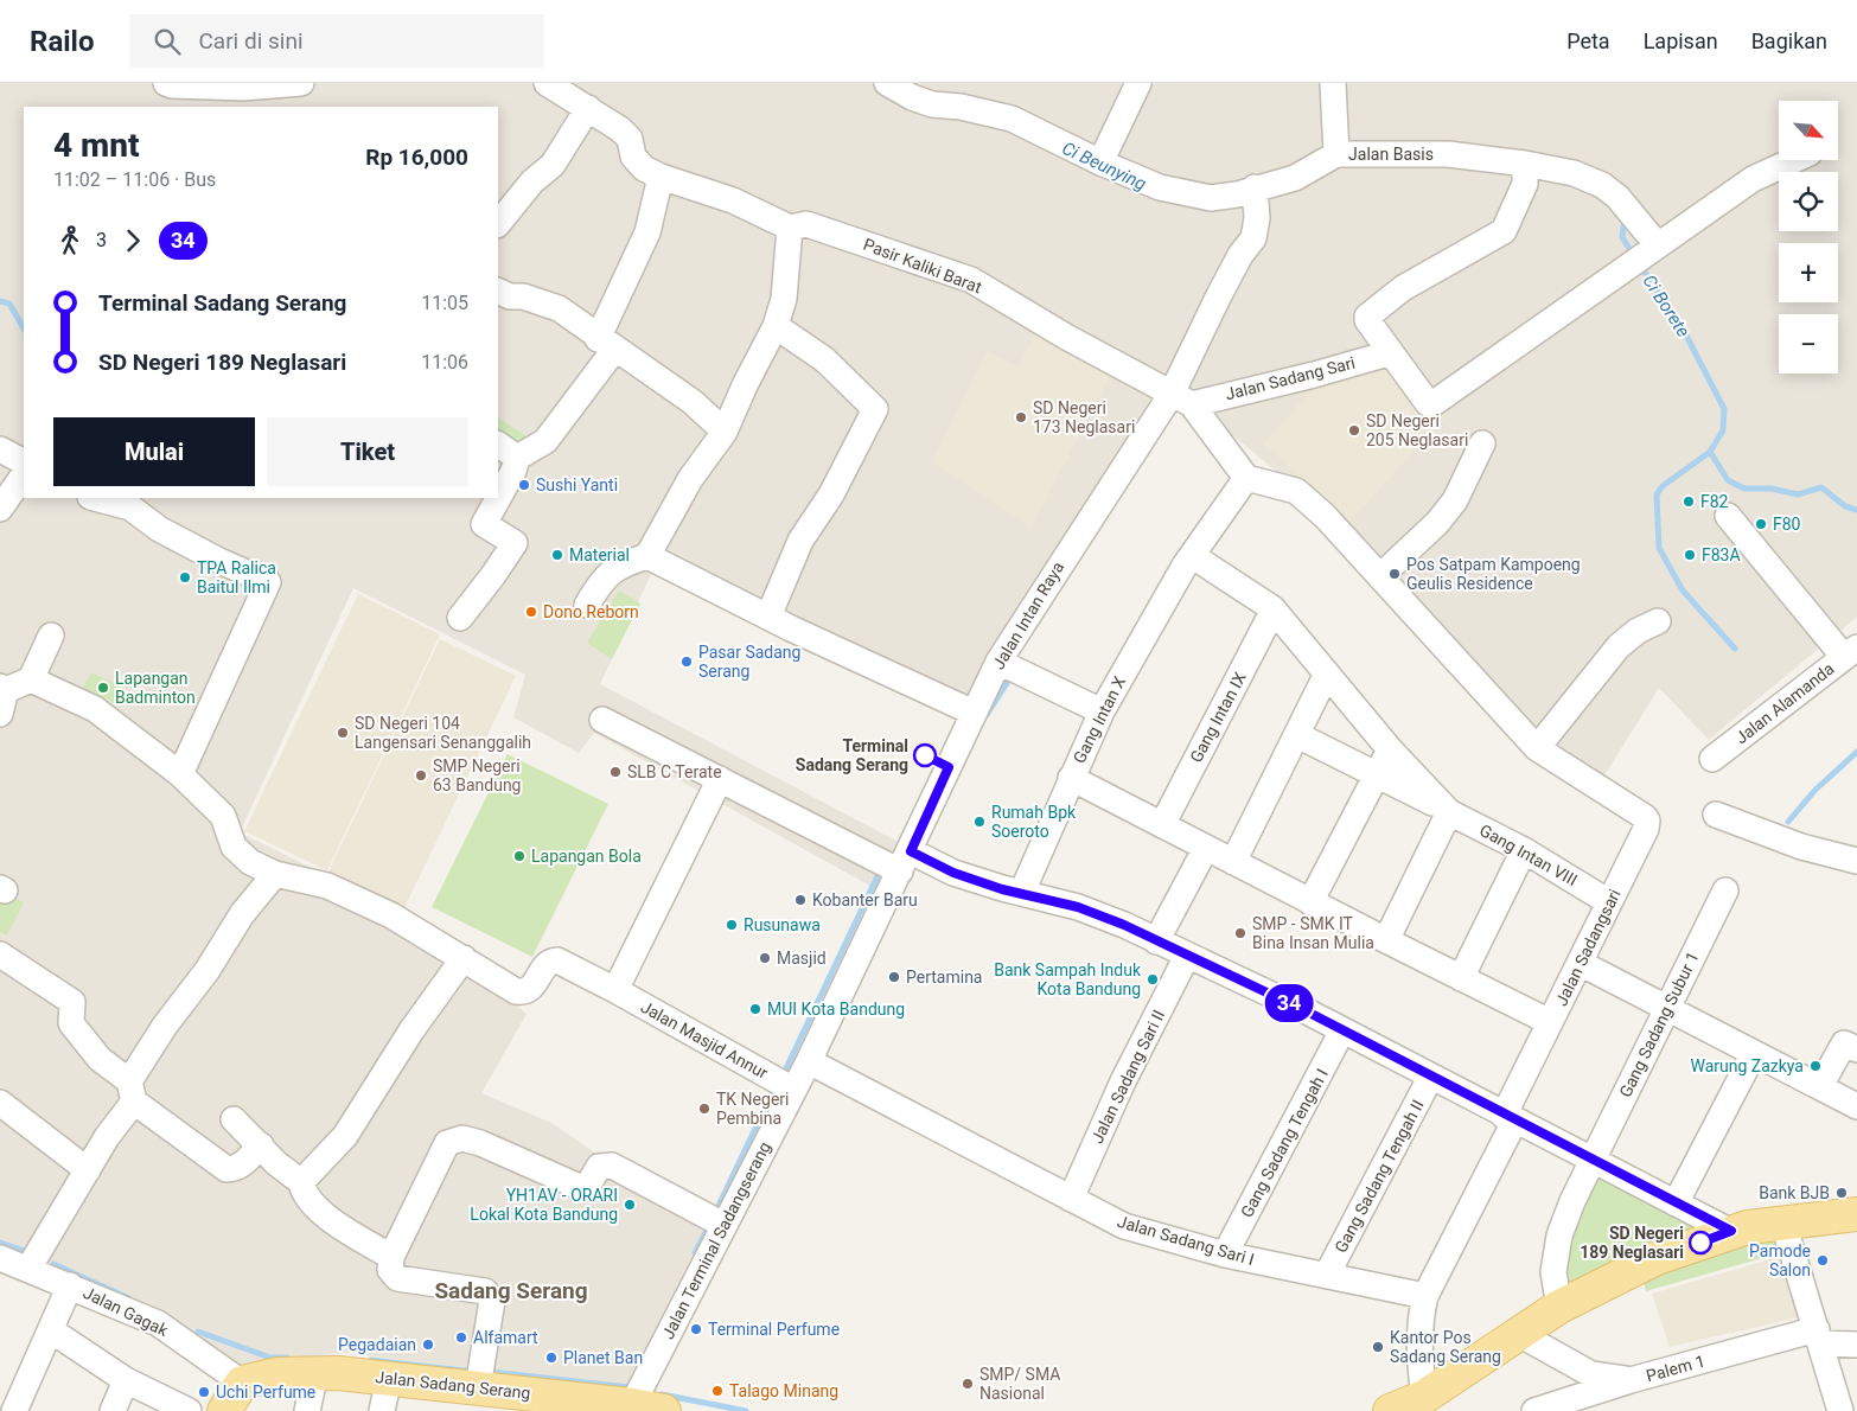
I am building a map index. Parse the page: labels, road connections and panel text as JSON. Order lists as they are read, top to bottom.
{
  "streets": {
    "main road": ["Jalan Sadang Serang"],
    "street": [
      "Jalan Basis",
      "Pasir Kaliki Barat",
      "Jalan Sadang Sari",
      "Jalan Intan Raya",
      "Jalan Alamanda",
      "Gang Intan IX",
      "Gang Intan X",
      "Gang Intan VIII",
      "Jalan Sadangsari",
      "Gang Sadang Subur 1",
      "Jalan Masjid Annur",
      "Jalan Sadang Sari II",
      "Gang Sadang Tengah I",
      "Gang Sadang Tengah II",
      "Jalan Terminal Sadangserang",
      "Jalan Sadang Sari I",
      "Jalan Gagak",
      "Palem 1"
    ]
  },
  "crossings": [
    ["Jalan Basis", "Jalan Intan Raya"],
    ["Pasir Kaliki Barat", "Jalan Sadang Sari"],
    ["Pasir Kaliki Barat", "Jalan Intan Raya"],
    ["Jalan Sadang Sari", "Jalan Intan Raya"],
    ["Jalan Intan Raya", "Jalan Terminal Sadangserang"],
    ["Gang Intan IX", "Gang Intan VIII"],
    ["Gang Intan X", "Gang Intan VIII"],
    ["Gang Intan VIII", "Jalan Sadangsari"],
    ["Jalan Sadangsari", "Jalan Sadang Sari I"],
    ["Jalan Masjid Annur", "Jalan Terminal Sadangserang"],
    ["Jalan Sadang Sari II", "Jalan Sadang Sari I"],
    ["Gang Sadang Tengah I", "Jalan Sadang Sari I"],
    ["Gang Sadang Tengah II", "Jalan Sadang Sari I"],
    ["Jalan Terminal Sadangserang", "Jalan Sadang Sari I"],
    ["Jalan Terminal Sadangserang", "Jalan Sadang Serang"],
    ["Jalan Gagak", "Jalan Sadang Serang"]
  ],
  "districts": ["Sadang Serang"],
  "water": ["Ci Beunying", "Ci Borete"],
  "places": [
    "SD Negeri 173 Neglasari",
    "SD Negeri 205 Neglasari",
    "Sushi Yanti",
    "F82",
    "F80",
    "Material",
    "F83A",
    "Pos Satpam Kampoeng Geulis Residence",
    "TPA Ralica Baitul Ilmi",
    "Dono Reborn",
    "Pasar Sadang Serang",
    "Lapangan Badminton",
    "SD Negeri 104 Langensari Senanggalih",
    "Terminal Sadang Serang",
    "SLB C Terate",
    "SMP Negeri 63 Bandung",
    "Rumah Bpk Soeroto",
    "Lapangan Bola",
    "Kobanter Baru",
    "Rusunawa",
    "SMP - SMK IT Bina Insan Mulia",
    "Masjid",
    "Pertamina",
    "Bank Sampah Induk Kota Bandung",
    "MUI Kota Bandung",
    "Warung Zazkya",
    "TK Negeri Pembina",
    "Bank BJB",
    "YH1AV - ORARI Lokal Kota Bandung",
    "SD Negeri 189 Neglasari",
    "Pamode Salon",
    "Terminal Perfume",
    "Alfamart",
    "Pegadaian",
    "Kantor Pos Sadang Serang",
    "Planet Ban",
    "SMP/ SMA Nasional",
    "Talago Minang",
    "Uchi Perfume"
  ],
  "lines": ["bus line 34"],
  "north": "bottom right",
  "page": {
    "header": "Railo",
    "search": "Cari di sini",
    "nav": ["Peta", "Lapisan", "Bagikan"],
    "on_map": "34",
    "map_buttons": ["+", "−"],
    "heading": ["4 mnt", "11:02 – 11:06 · Bus", "Rp 16,000"],
    "legs": ["3", "34"],
    "list": [
      {
        "name": "Terminal Sadang Serang",
        "value": "11:05"
      },
      {
        "name": "SD Negeri 189 Neglasari",
        "value": "11:06"
      }
    ],
    "buttons": ["Mulai", "Tiket"]
  }
}
